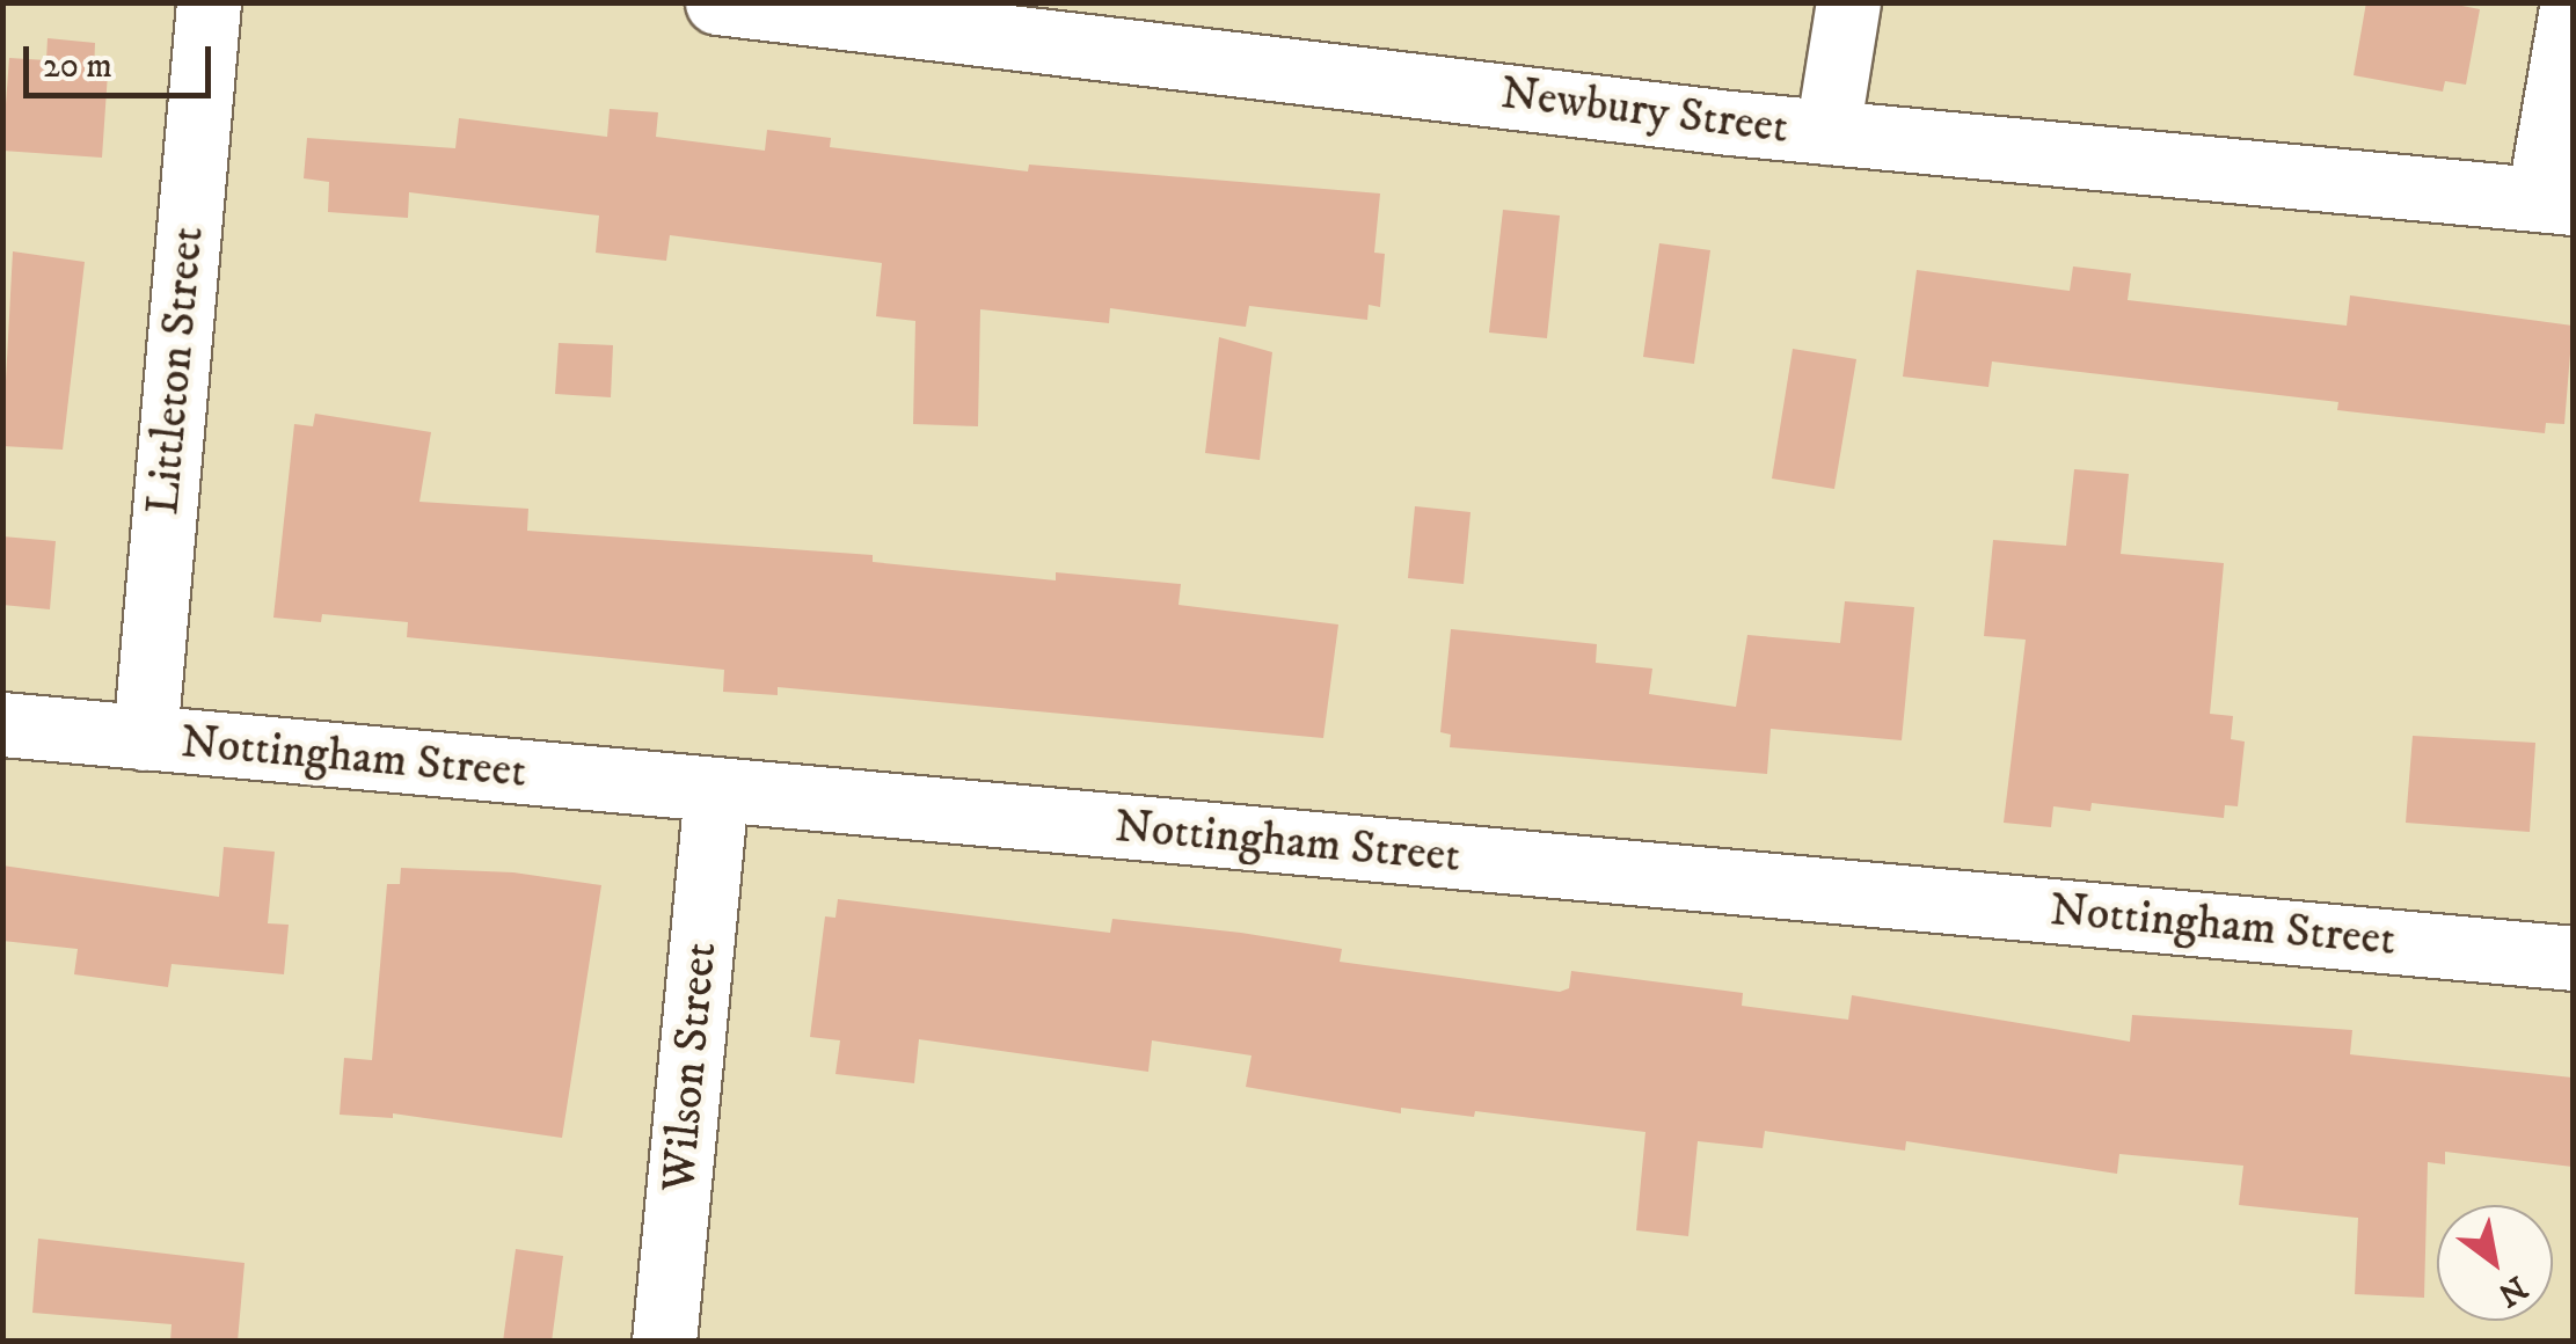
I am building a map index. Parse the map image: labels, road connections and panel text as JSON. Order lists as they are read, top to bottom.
{
  "streets": {
    "street": [
      "Newbury Street",
      "Littleton Street",
      "Nottingham Street",
      "Wilson Street"
    ]
  },
  "crossings": [
    ["Littleton Street", "Nottingham Street"],
    ["Nottingham Street", "Wilson Street"]
  ],
  "scale_bar": "20 m",
  "north": "bottom right"
}
